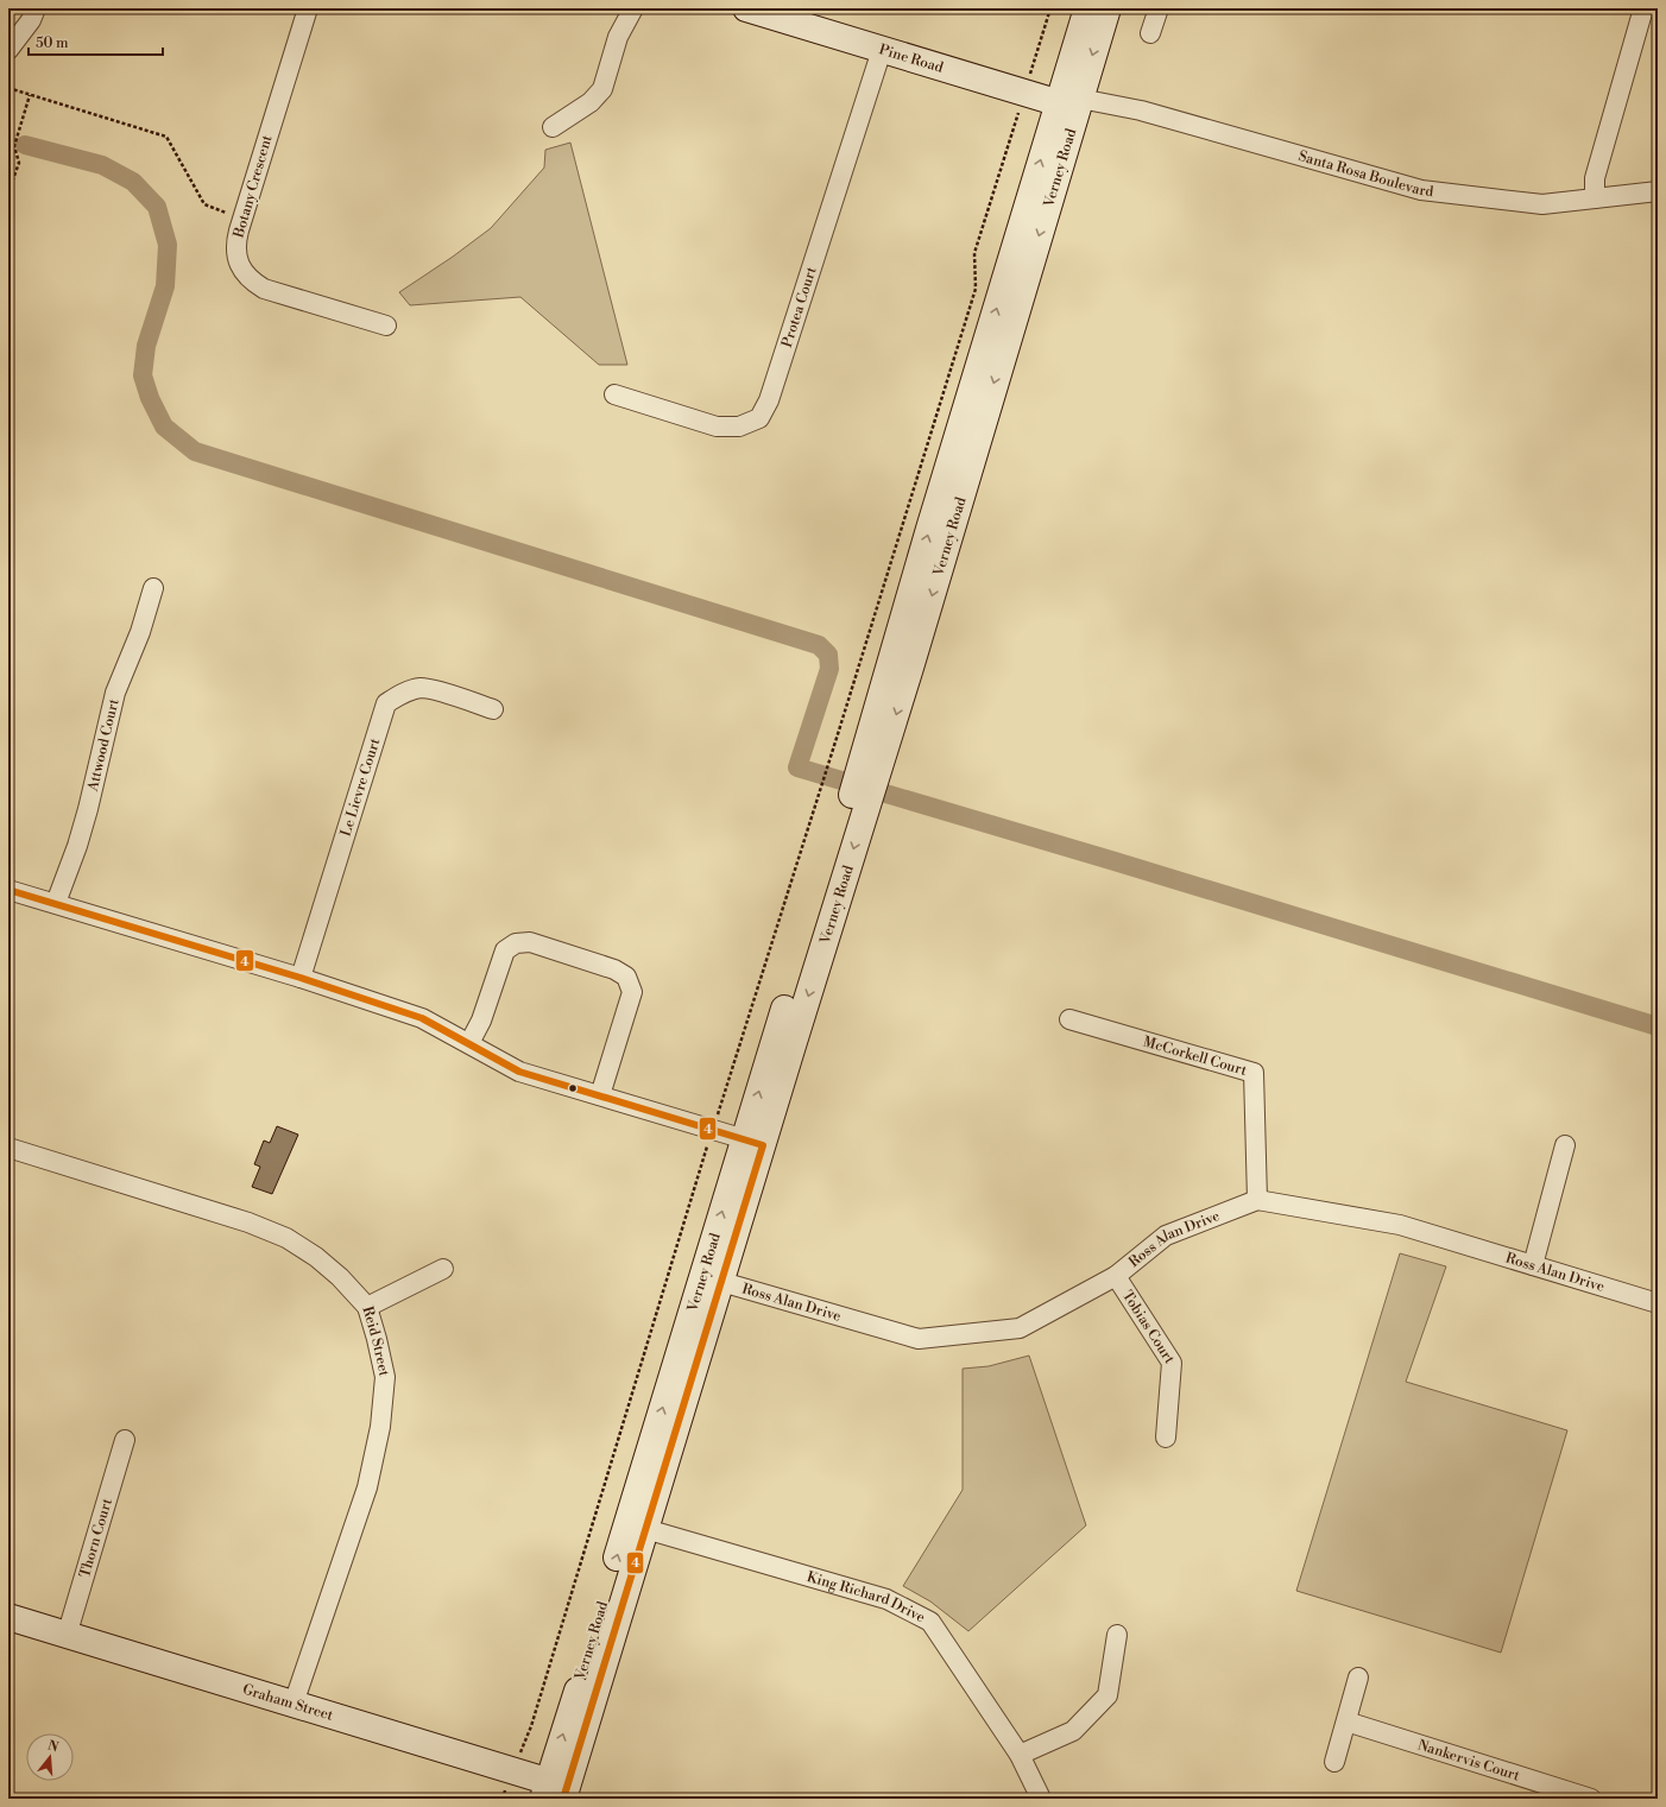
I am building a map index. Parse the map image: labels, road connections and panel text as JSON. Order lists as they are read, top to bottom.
{
  "streets": {
    "street": [
      "Pine Road",
      "Verney Road",
      "Santa Rosa Boulevard",
      "Botany Crescent",
      "Protea Court",
      "Attwood Court",
      "Le Lievre Court",
      "McCorkell Court",
      "Ross Alan Drive",
      "Tobias Court",
      "Reid Street",
      "Thorn Court",
      "King Richard Drive",
      "Graham Street",
      "Nankervis Court"
    ]
  },
  "crossings": [
    ["Pine Road", "Verney Road"],
    ["Pine Road", "Santa Rosa Boulevard"],
    ["Pine Road", "Protea Court"],
    ["Verney Road", "Santa Rosa Boulevard"],
    ["Verney Road", "Ross Alan Drive"],
    ["Verney Road", "King Richard Drive"],
    ["Verney Road", "Graham Street"],
    ["McCorkell Court", "Ross Alan Drive"],
    ["Ross Alan Drive", "Tobias Court"],
    ["Reid Street", "Graham Street"],
    ["Thorn Court", "Graham Street"]
  ],
  "lines": ["transit line 4"],
  "scale_bar": "50 m",
  "north": "top"
}
